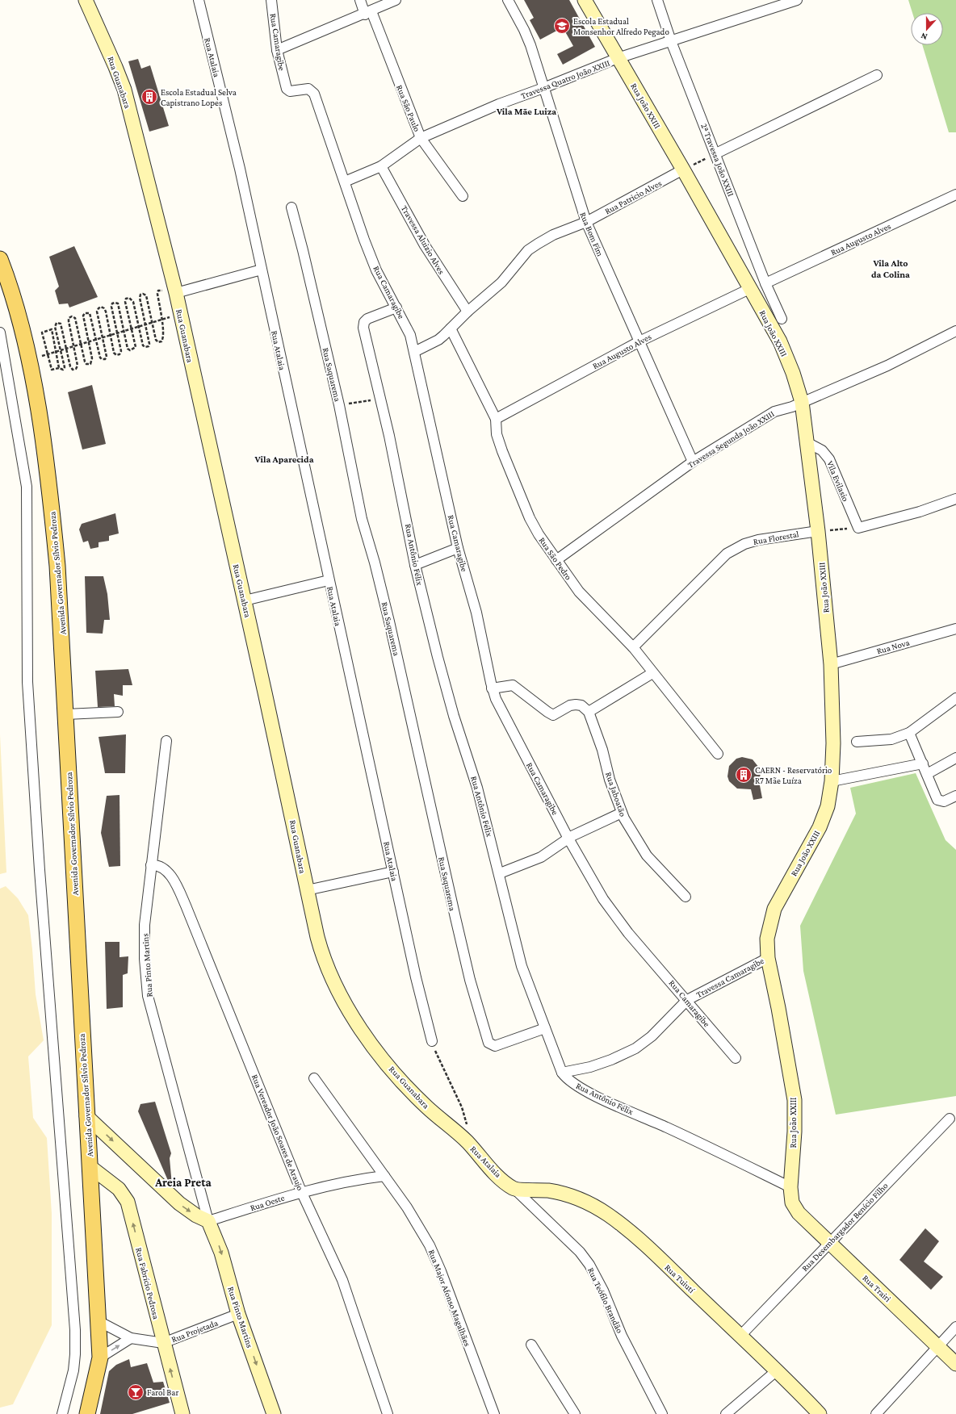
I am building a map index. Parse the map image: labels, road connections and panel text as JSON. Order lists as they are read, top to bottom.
{
  "streets": {
    "main road": [
      "Rua Atalaia",
      "Rua Guanabara",
      "Rua João XXIII",
      "Avenida Governador Sílvio Pedroza",
      "Rua Pinto Martins",
      "Rua Tuiutí",
      "Rua Fabrício Pedrosa",
      "Rua Trairi"
    ],
    "street": [
      "Rua Camaragibe",
      "Travessa Quatro João XXIII",
      "Rua São Paulo",
      "2ª Travessa João XXIII",
      "Rua Patricio Alves",
      "Rua Bom Fim",
      "Rua Augusto Alves",
      "Travessa Aluizio Alves",
      "Rua Saquarema",
      "Travessa Segunda João XXIII",
      "Vila Evilasio",
      "Rua Florestal",
      "Rua Antônio Félix",
      "Rua São Pedro",
      "Rua Nova",
      "Rua Jaboatão",
      "Travessa Camaragibe",
      "Rua Vereador João Soares de Araujo",
      "Rua Oeste",
      "Rua Desembargador Benício Filho",
      "Rua Major Afonso Magalhães",
      "Rua Teófilo Brandão",
      "Rua Projetada"
    ]
  },
  "crossings": [
    ["Rua Camaragibe", "Travessa Quatro João XXIII"],
    ["Rua Camaragibe", "Rua Patricio Alves"],
    ["Rua Camaragibe", "Rua Antônio Félix"],
    ["Rua Camaragibe", "Travessa Camaragibe"],
    ["Rua Atalaia", "Rua Guanabara"],
    ["Rua Atalaia", "Rua Tuiutí"],
    ["Rua Atalaia", "Rua Teófilo Brandão"],
    ["Travessa Quatro João XXIII", "Rua João XXIII"],
    ["Travessa Quatro João XXIII", "Rua São Paulo"],
    ["Travessa Quatro João XXIII", "2ª Travessa João XXIII"],
    ["Travessa Quatro João XXIII", "Rua Bom Fim"],
    ["Travessa Quatro João XXIII", "Travessa Aluizio Alves"],
    ["Rua João XXIII", "Rua Patricio Alves"],
    ["Rua João XXIII", "Rua Augusto Alves"],
    ["Rua João XXIII", "Travessa Segunda João XXIII"],
    ["Rua João XXIII", "Vila Evilasio"],
    ["Rua João XXIII", "Rua Florestal"],
    ["Rua João XXIII", "Rua Antônio Félix"],
    ["Rua João XXIII", "Rua Nova"],
    ["Rua João XXIII", "Travessa Camaragibe"],
    ["Rua João XXIII", "Rua Trairi"],
    ["2ª Travessa João XXIII", "Rua Augusto Alves"],
    ["Rua Patricio Alves", "Rua Bom Fim"],
    ["Rua Patricio Alves", "Travessa Aluizio Alves"],
    ["Rua Patricio Alves", "Rua São Pedro"],
    ["Rua Bom Fim", "Rua Augusto Alves"],
    ["Rua Bom Fim", "Travessa Segunda João XXIII"],
    ["Rua Augusto Alves", "Rua São Pedro"],
    ["Rua Saquarema", "Rua Antônio Félix"],
    ["Travessa Segunda João XXIII", "Rua São Pedro"],
    ["Rua Florestal", "Rua São Pedro"],
    ["Rua Antônio Félix", "Travessa Camaragibe"],
    ["Avenida Governador Sílvio Pedroza", "Rua Fabrício Pedrosa"],
    ["Avenida Governador Sílvio Pedroza", "Rua Projetada"],
    ["Rua Pinto Martins", "Rua Vereador João Soares de Araujo"],
    ["Rua Pinto Martins", "Rua Oeste"],
    ["Rua Pinto Martins", "Rua Projetada"],
    ["Rua Vereador João Soares de Araujo", "Rua Oeste"],
    ["Rua Oeste", "Rua Major Afonso Magalhães"],
    ["Rua Desembargador Benício Filho", "Rua Tuiutí"],
    ["Rua Desembargador Benício Filho", "Rua Trairi"],
    ["Rua Tuiutí", "Rua Teófilo Brandão"],
    ["Rua Fabrício Pedrosa", "Rua Projetada"]
  ],
  "one_way": ["Rua Fabrício Pedrosa"],
  "districts": [
    "Vila Mãe Luiza",
    "Vila Alto da Colina",
    "Vila Aparecida",
    "Areia Preta"
  ],
  "places": {
    "school or university": ["Escola Estadual Monsenhor Alfredo Pegado"],
    "building": ["Escola Estadual Selva Capistrano Lopes", "CAERN - Reservatório R7 Mãe Luíza"],
    "bar": ["Farol Bar"]
  },
  "north": "bottom"
}
